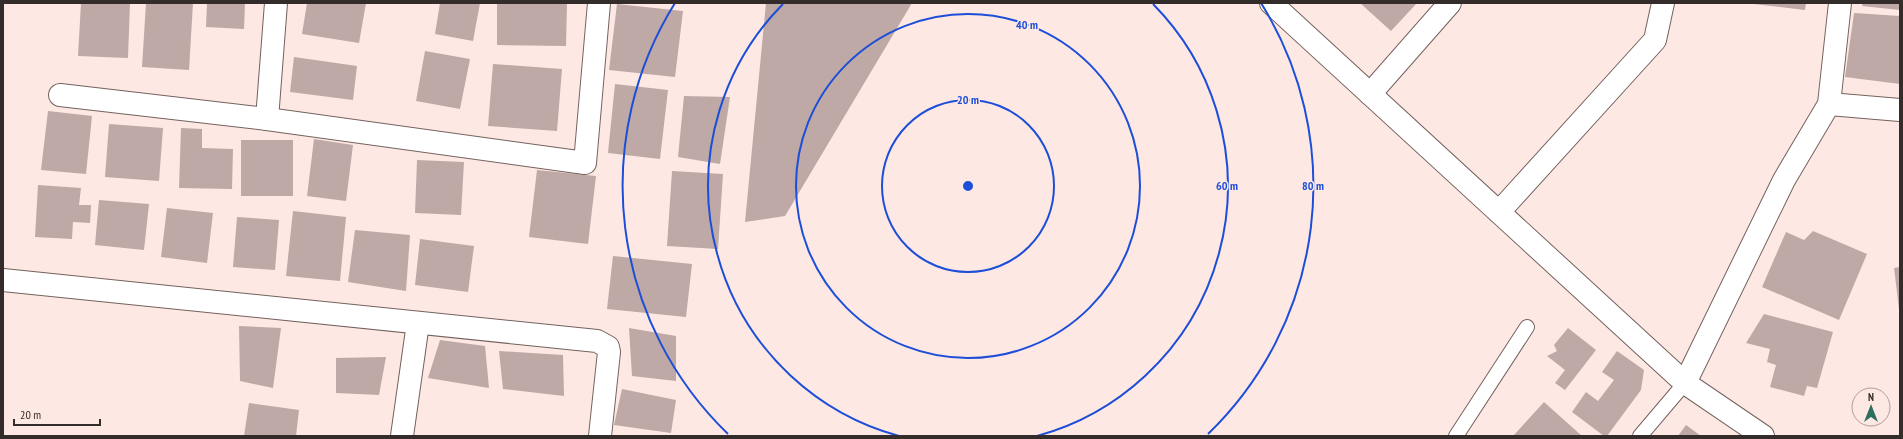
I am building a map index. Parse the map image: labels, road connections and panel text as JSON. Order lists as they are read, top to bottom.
{
  "scale_bar": "20 m",
  "north": "top",
  "rings": [
    "40 m",
    "20 m",
    "60 m",
    "80 m"
  ]
}
